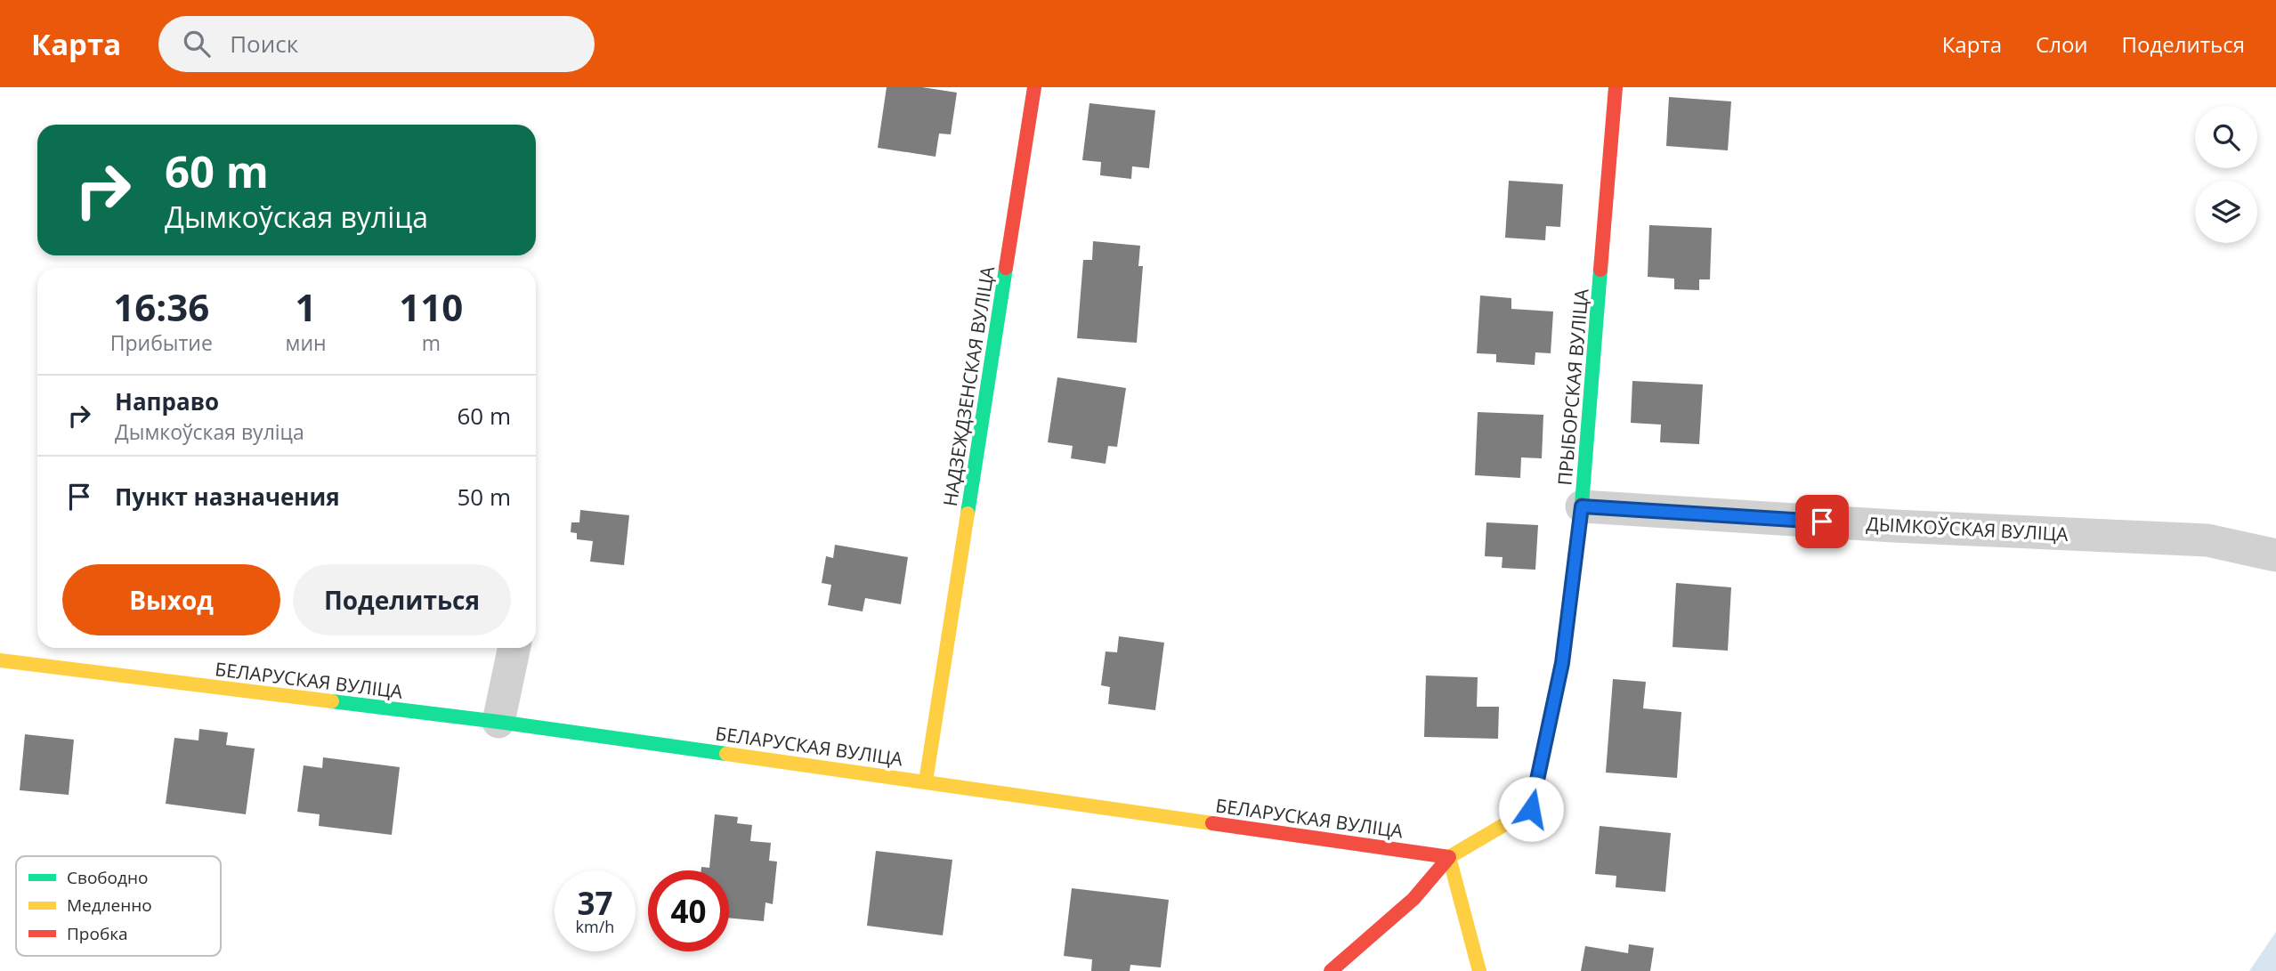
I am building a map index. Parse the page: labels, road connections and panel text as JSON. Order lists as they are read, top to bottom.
{
  "streets": {
    "street": [
      "НАДЗЕЖДЗЕНСКАЯ ВУЛІЦА",
      "ПРЫБОРСКАЯ ВУЛІЦА",
      "ДЫМКОЎСКАЯ ВУЛІЦА",
      "БЕЛАРУСКАЯ ВУЛІЦА"
    ]
  },
  "crossings": [
    ["НАДЗЕЖДЗЕНСКАЯ ВУЛІЦА", "БЕЛАРУСКАЯ ВУЛІЦА"],
    ["ПРЫБОРСКАЯ ВУЛІЦА", "ДЫМКОЎСКАЯ ВУЛІЦА"],
    ["ПРЫБОРСКАЯ ВУЛІЦА", "БЕЛАРУСКАЯ ВУЛІЦА"]
  ],
  "legend": ["Свободно", "Медленно", "Пробка"],
  "page": {
    "header": "Карта",
    "search": "Поиск",
    "nav": ["Карта", "Слои", "Поделиться"],
    "turn": ["60 m", "Дымкоўская вуліца"],
    "eta": [
      "16:36",
      "Прибытие",
      "1",
      "мин",
      "110",
      "m"
    ],
    "list": [
      {
        "name": "Направо",
        "note": "Дымкоўская вуліца",
        "value": "60 m"
      },
      {
        "name": "Пункт назначения",
        "value": "50 m"
      }
    ],
    "buttons": ["Выход", "Поделиться"],
    "speed": "37 km/h",
    "limit": "40"
  }
}
